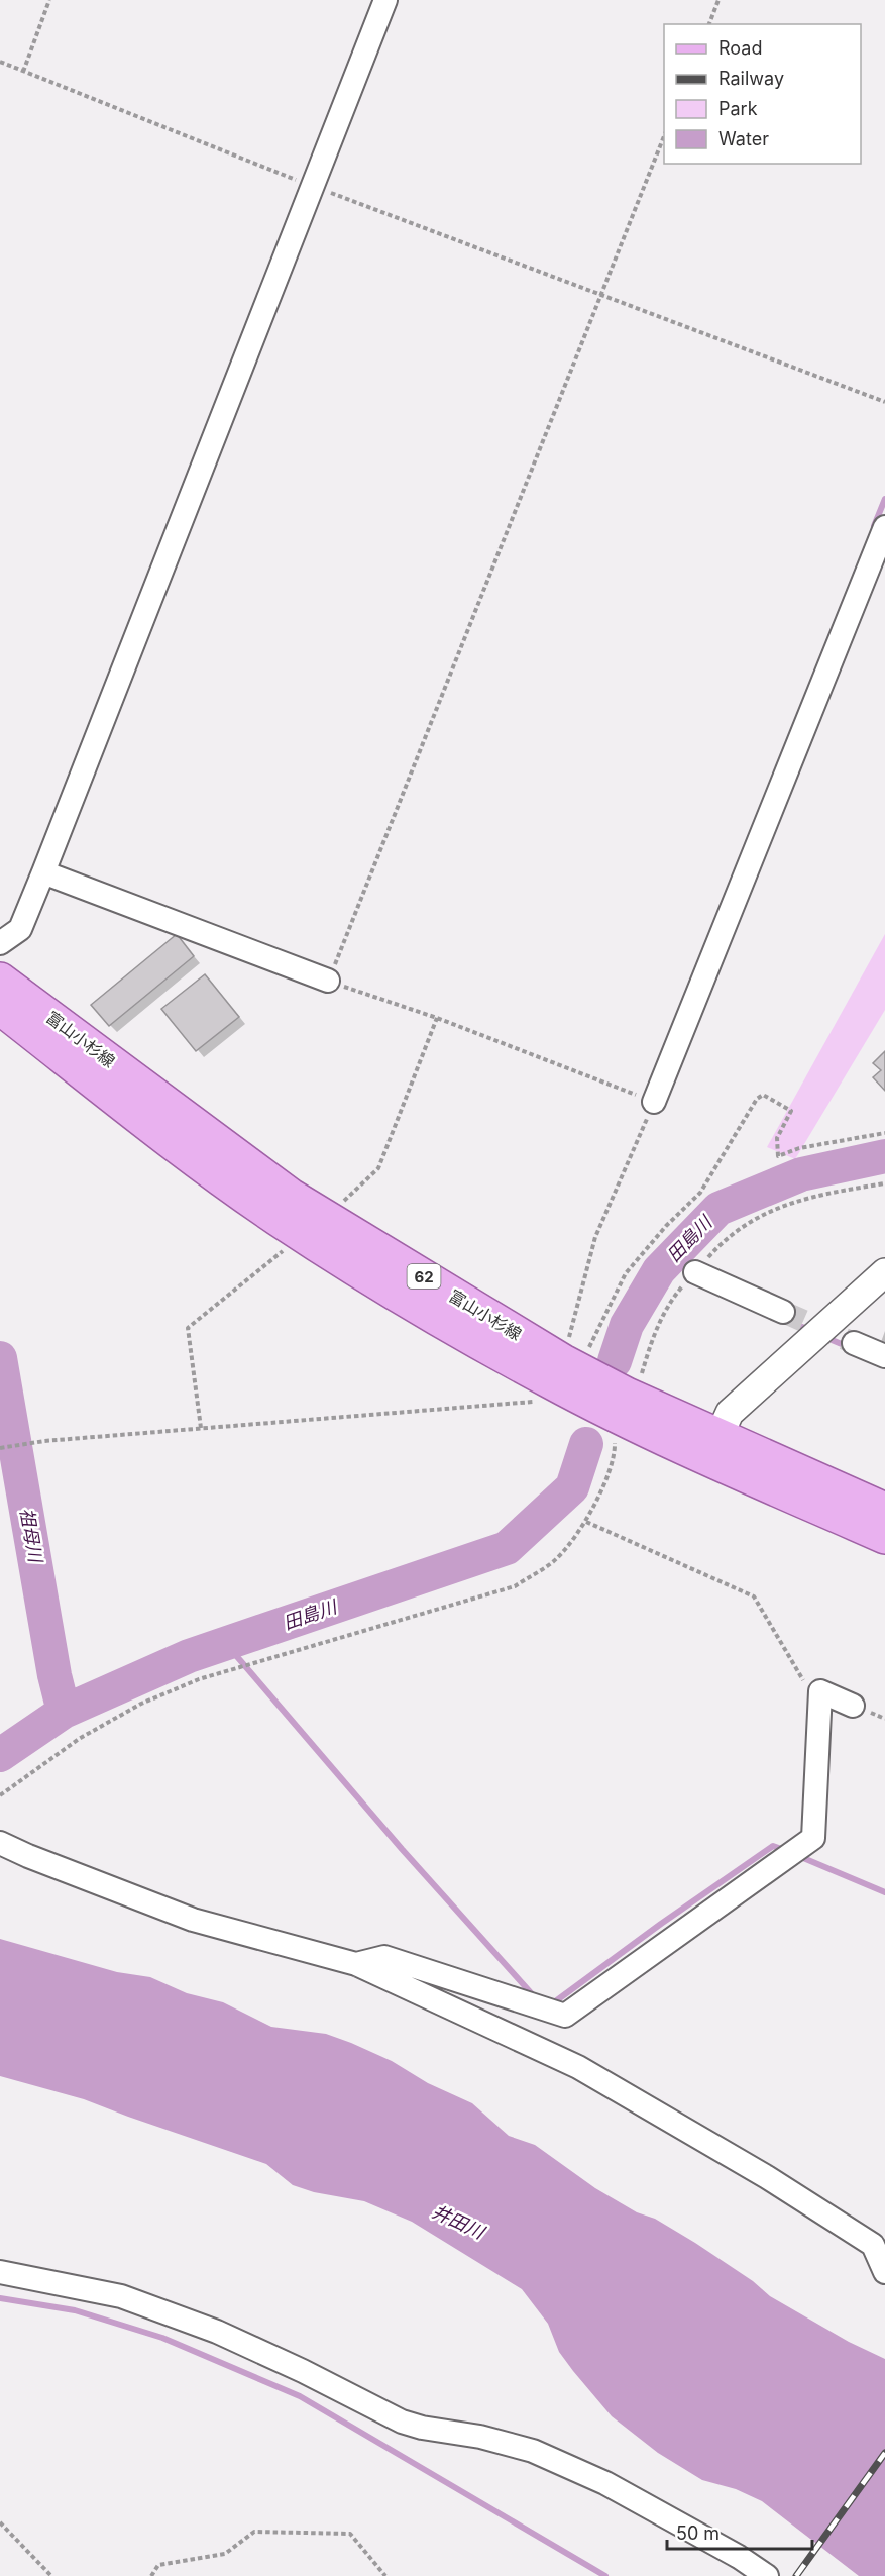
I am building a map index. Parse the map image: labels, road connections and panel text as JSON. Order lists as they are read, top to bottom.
{
  "streets": {
    "main road": ["富山小杉線", "62"]
  },
  "water": ["田島川", "祖母川", "井田川"],
  "legend": [
    "Road",
    "Railway",
    "Park",
    "Water"
  ],
  "scale_bar": "50 m"
}
